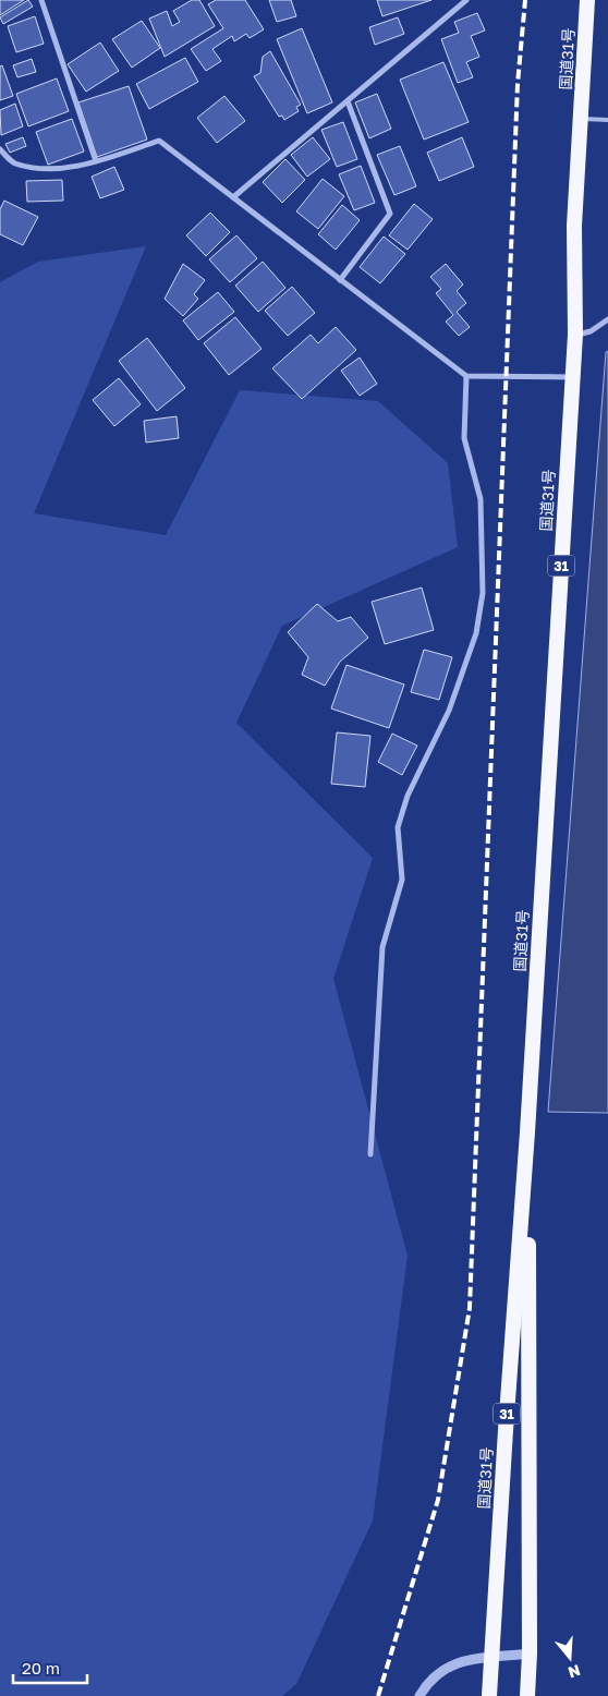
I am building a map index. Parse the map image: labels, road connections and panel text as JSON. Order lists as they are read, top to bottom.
{
  "streets": {
    "highway": ["国道31号", "31"]
  },
  "scale_bar": "20 m",
  "north": "bottom"
}
